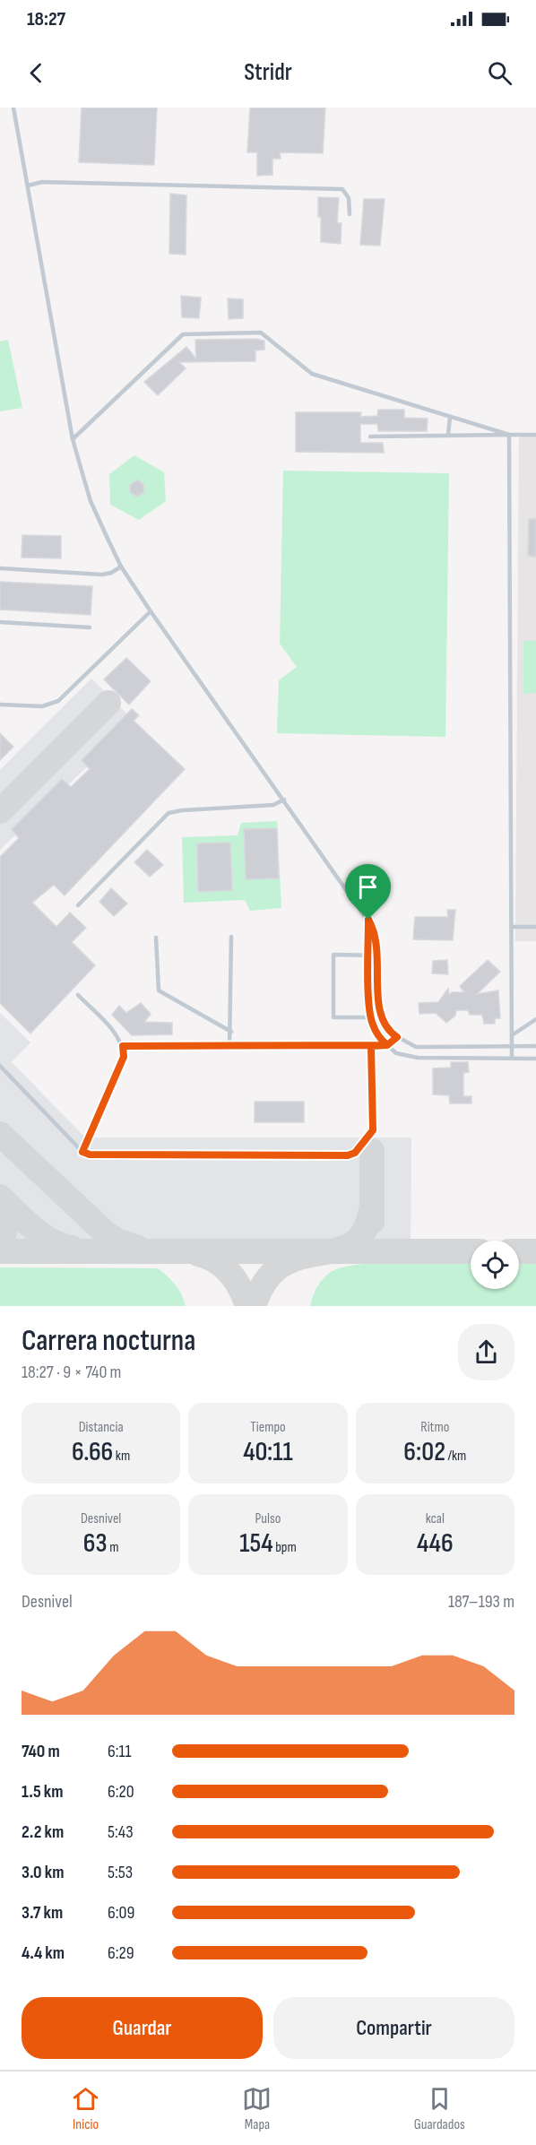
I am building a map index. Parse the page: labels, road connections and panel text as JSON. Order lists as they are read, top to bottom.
{
  "page": {
    "status": "18:27",
    "header": "Stridr",
    "heading": ["Carrera nocturna", "18:27 · 9 × 740 m"],
    "stats": [
      ["Distancia", "6.66 km"],
      ["Tiempo", "40:11"],
      ["Ritmo", "6:02 /km"],
      ["Desnivel", "63 m"],
      ["Pulso", "154 bpm"],
      ["kcal", "446"]
    ],
    "chart": ["Desnivel", "187–193 m"],
    "list": [
      {
        "name": "740 m",
        "note": "6:11"
      },
      {
        "name": "1.5 km",
        "note": "6:20"
      },
      {
        "name": "2.2 km",
        "note": "5:43"
      },
      {
        "name": "3.0 km",
        "note": "5:53"
      },
      {
        "name": "3.7 km",
        "note": "6:09"
      },
      {
        "name": "4.4 km",
        "note": "6:29"
      }
    ],
    "buttons": ["Guardar", "Compartir"],
    "tabs": ["Inicio", "Mapa", "Guardados"]
  }
}
